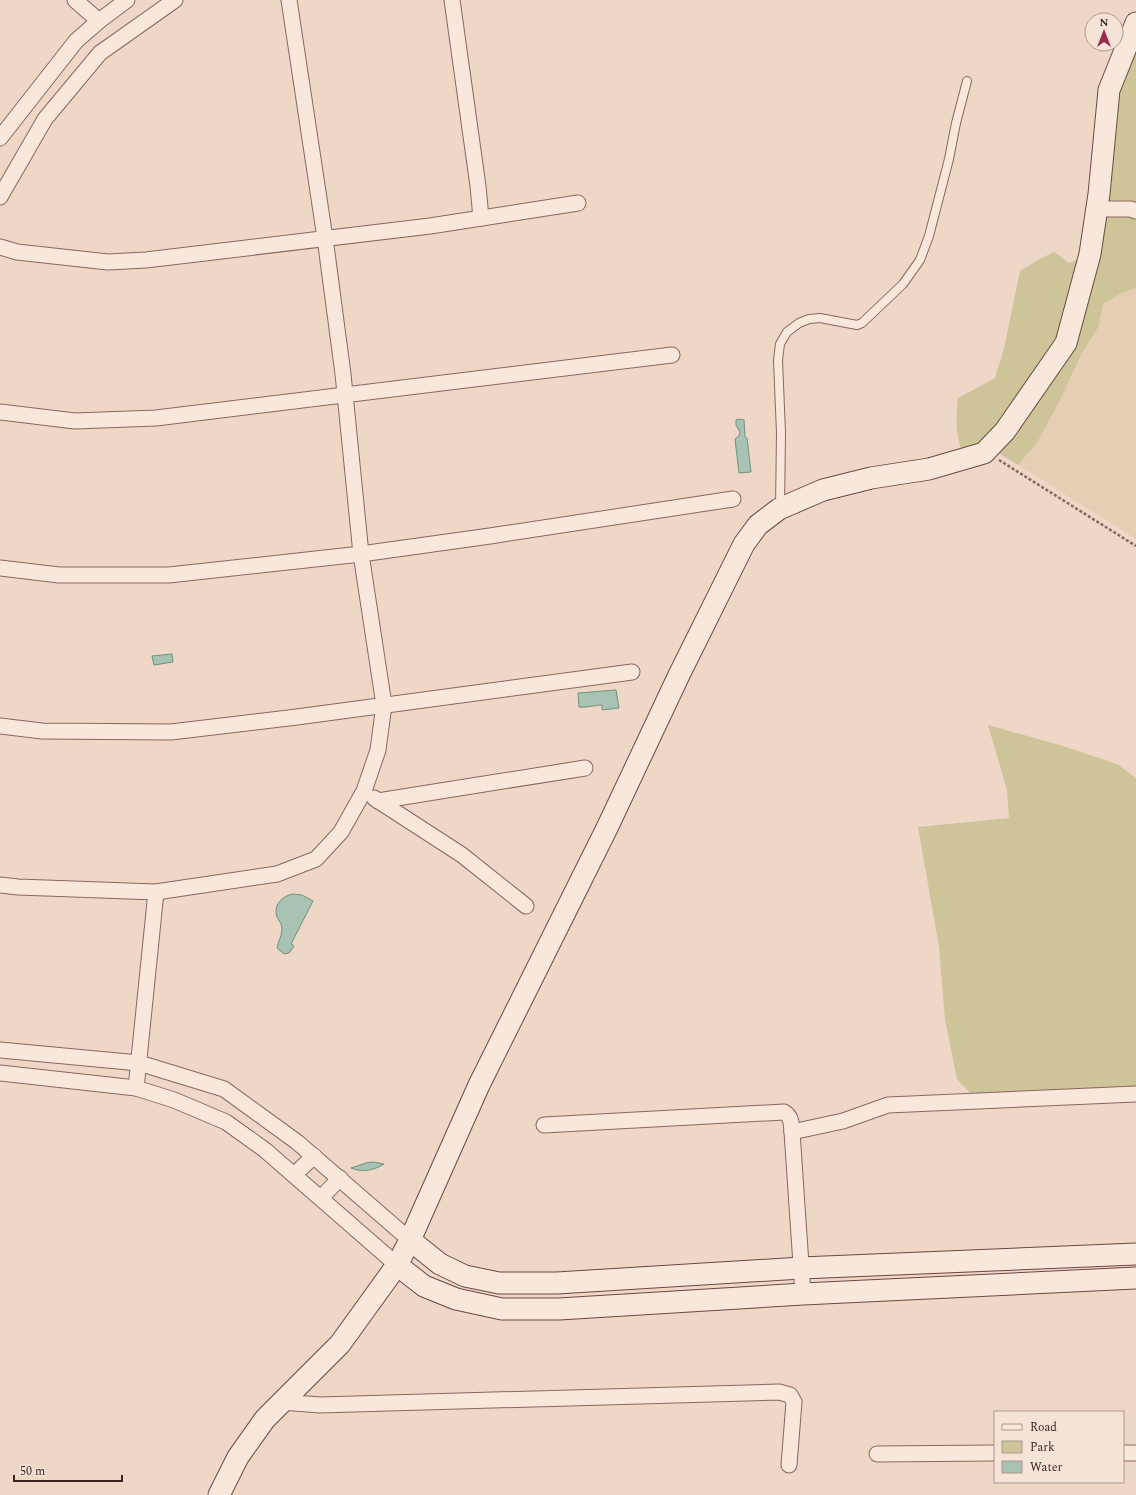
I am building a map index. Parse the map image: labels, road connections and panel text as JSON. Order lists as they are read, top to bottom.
{
  "legend": ["Road", "Park", "Water"],
  "scale_bar": "50 m",
  "north": "top"
}
